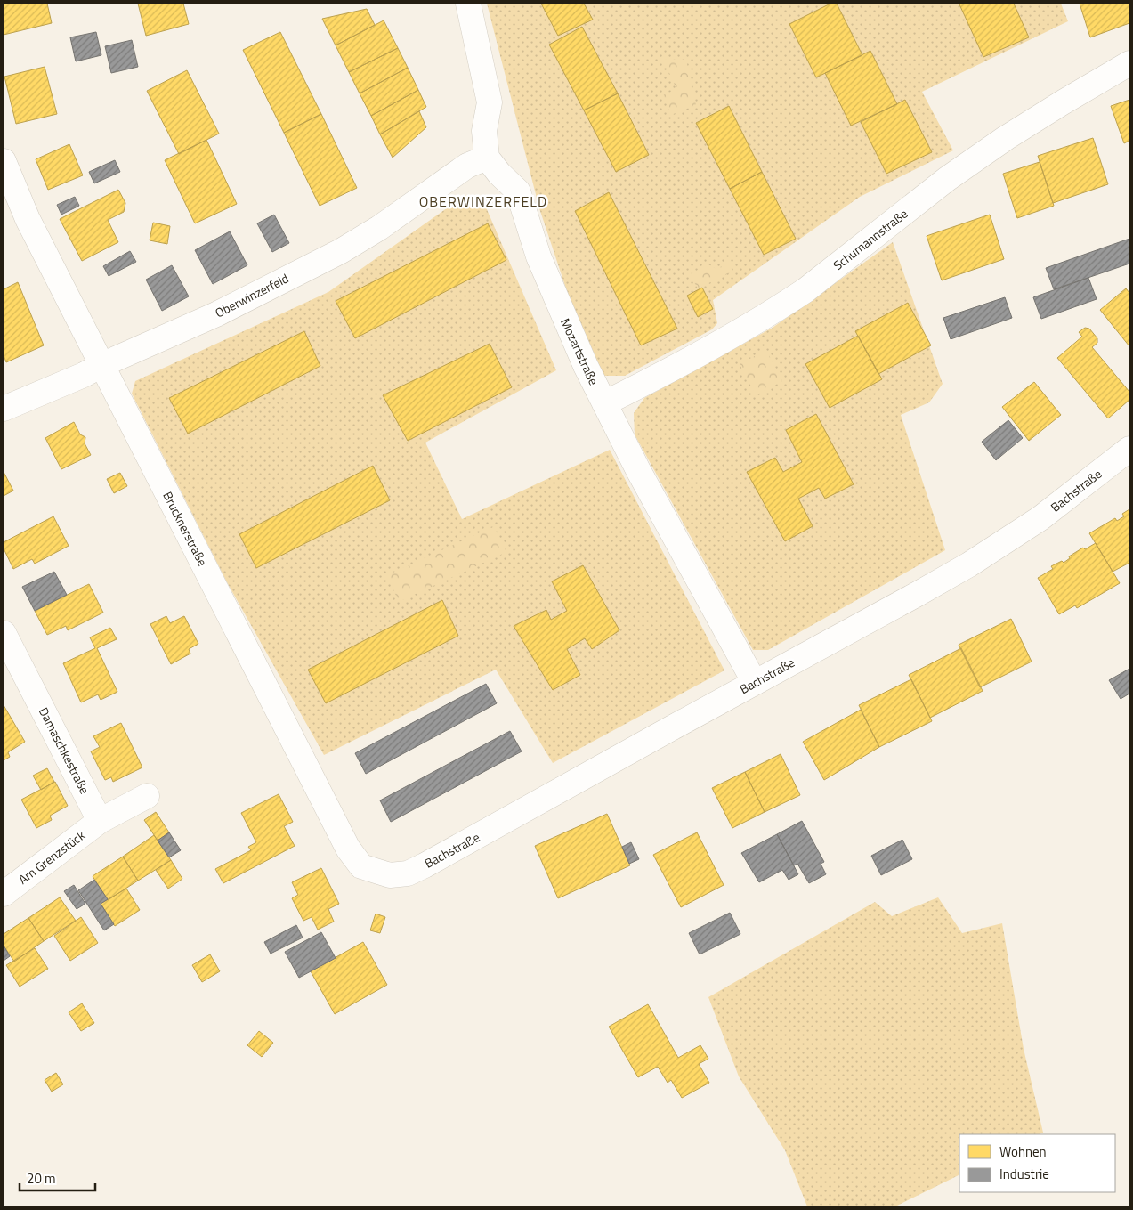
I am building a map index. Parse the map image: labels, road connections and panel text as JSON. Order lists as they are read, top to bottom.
{
  "streets": {
    "street": [
      "Schumannstraße",
      "Oberwinzerfeld",
      "Mozartstraße",
      "Bachstraße",
      "Brucknerstraße",
      "Damaschkestraße",
      "Am Grenzstück"
    ]
  },
  "crossings": [
    ["Schumannstraße", "Mozartstraße"],
    ["Oberwinzerfeld", "Mozartstraße"],
    ["Oberwinzerfeld", "Brucknerstraße"],
    ["Mozartstraße", "Bachstraße"],
    ["Bachstraße", "Brucknerstraße"],
    ["Damaschkestraße", "Am Grenzstück"]
  ],
  "districts": ["OBERWINZERFELD"],
  "legend": ["Wohnen", "Industrie"],
  "scale_bar": "20 m"
}
